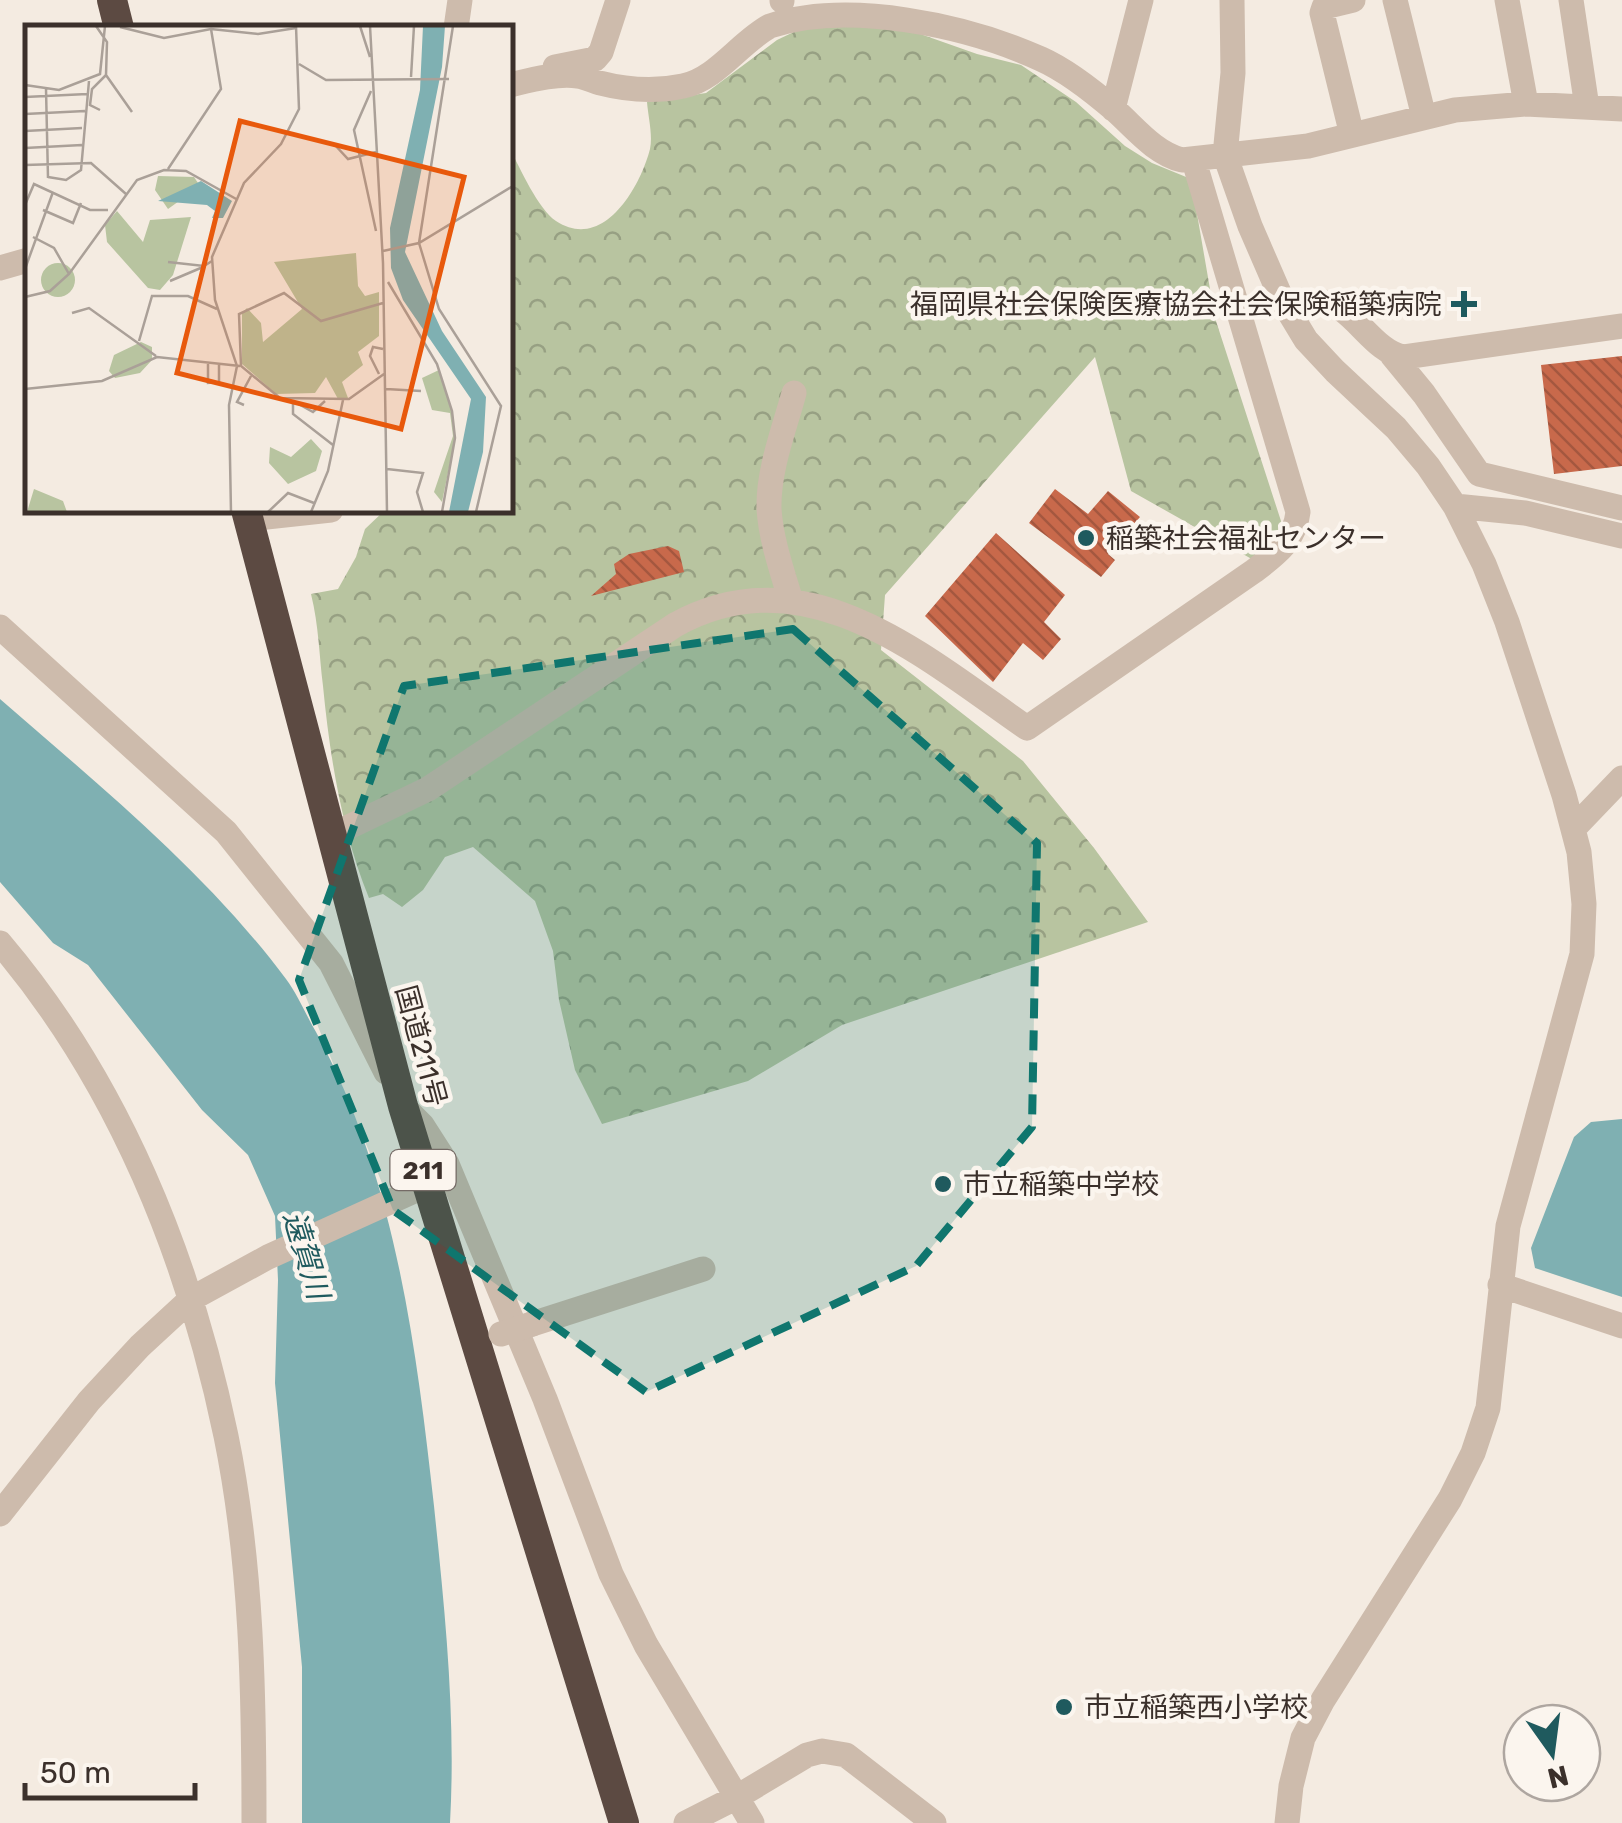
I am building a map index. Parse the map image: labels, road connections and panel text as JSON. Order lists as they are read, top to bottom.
{
  "streets": {
    "highway": ["国道211号", "211"]
  },
  "water": ["遠賀川"],
  "places": {
    "health": ["福岡県社会保険医療協会社会保険稲築病院"],
    "other": ["稲築社会福祉センター", "市立稲築中学校", "市立稲築西小学校"]
  },
  "scale_bar": "50 m",
  "north": "bottom"
}
